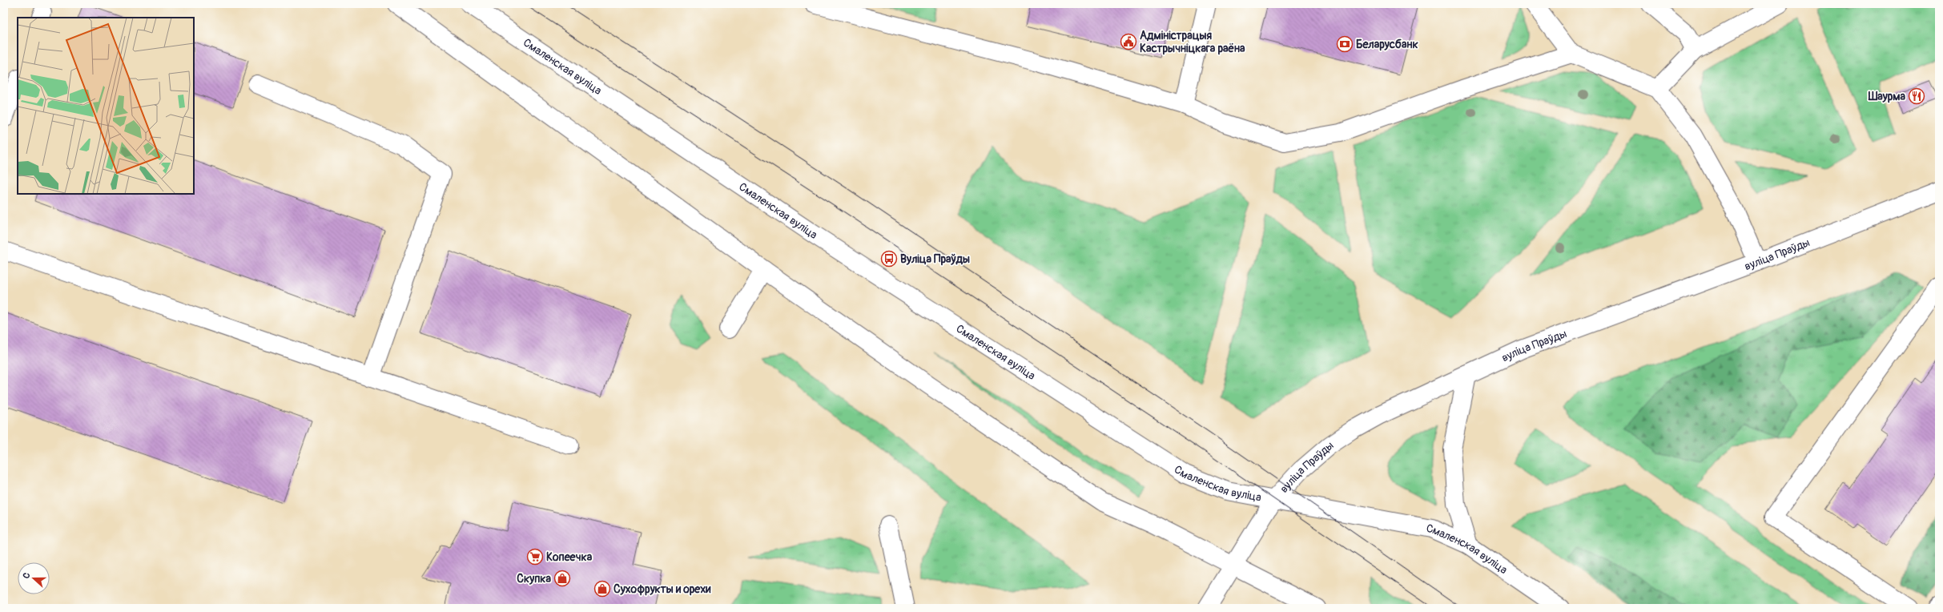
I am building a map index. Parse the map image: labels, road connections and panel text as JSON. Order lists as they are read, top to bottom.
{
  "streets": {
    "main road": ["Смаленская вуліца", "вуліца Праўды"]
  },
  "crossings": [
    ["Смаленская вуліца", "вуліца Праўды"]
  ],
  "places": {
    "public building": ["Адміністрацыя Кастрычніцкага раёна"],
    "bank": ["Беларусбанк"],
    "restaurant": ["Шаурма"],
    "bus stop": ["Вуліца Праўды"],
    "supermarket": ["Копеечка"],
    "shop": ["Скупка", "Сухофрукты и орехи"]
  },
  "north": "left"
}
